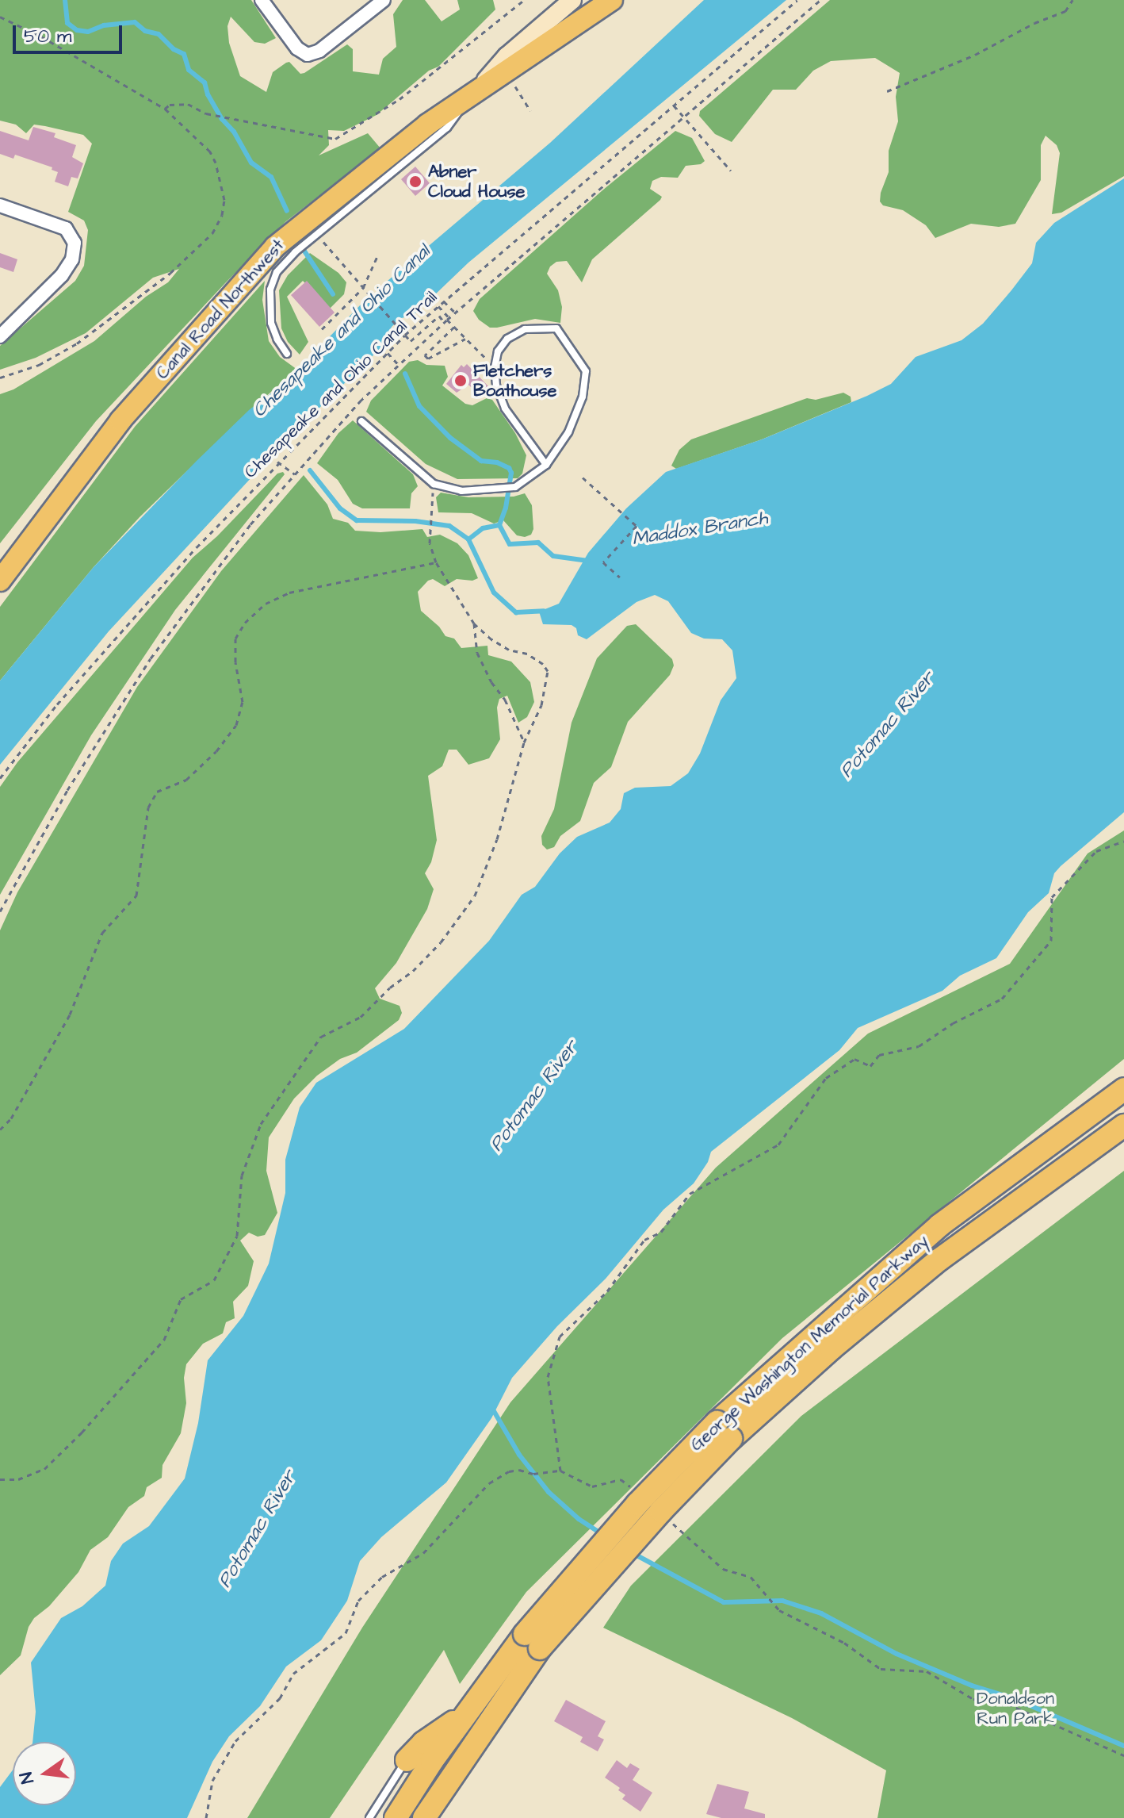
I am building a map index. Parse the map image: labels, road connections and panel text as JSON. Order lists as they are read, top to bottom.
{
  "streets": {
    "highway": ["Canal Road Northwest", "George Washington Memorial Parkway"],
    "path": ["Chesapeake and Ohio Canal Trail"]
  },
  "water": ["Chesapeake and Ohio Canal", "Maddox Branch", "Potomac River"],
  "parks": ["Donaldson Run Park"],
  "places": ["Abner Cloud House", "Fletchers Boathouse"],
  "scale_bar": "50 m",
  "north": "left"
}
